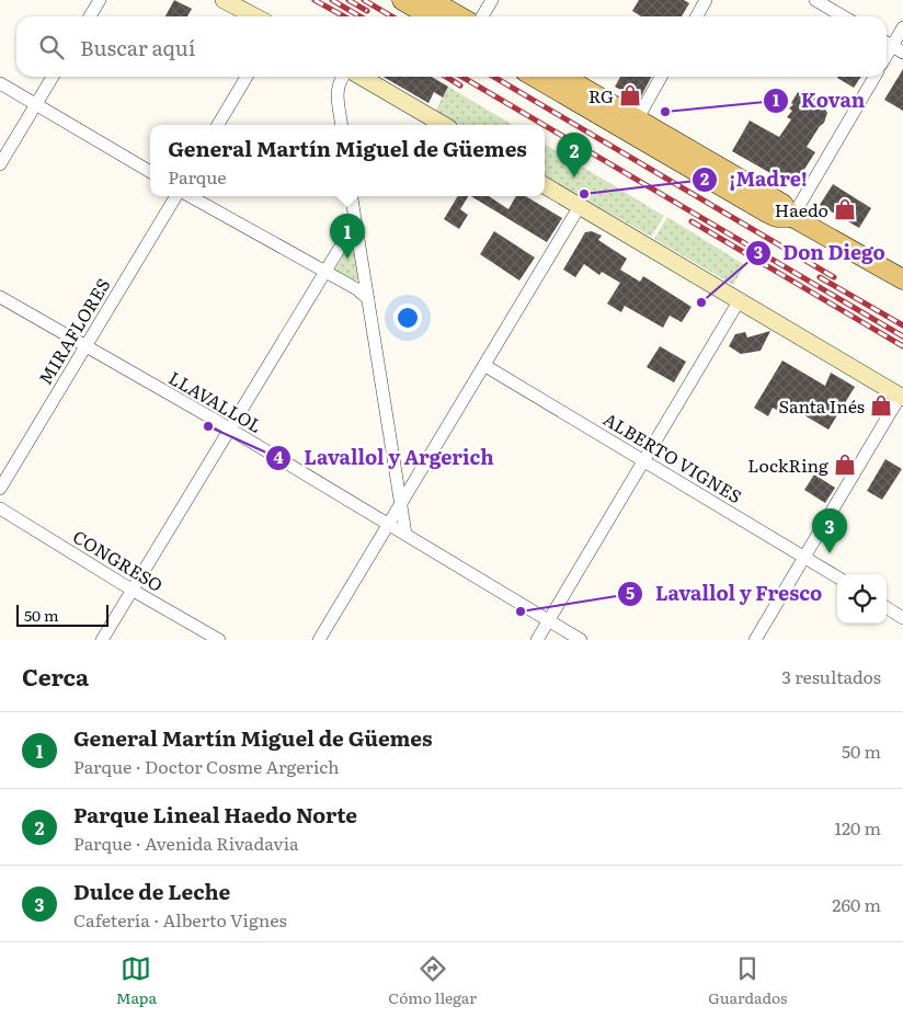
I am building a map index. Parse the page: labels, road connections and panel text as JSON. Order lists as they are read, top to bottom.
{
  "streets": {
    "street": [
      "MIRAFLORES",
      "LLAVALLOL",
      "ALBERTO VIGNES",
      "CONGRESO"
    ]
  },
  "crossings": [
    ["MIRAFLORES", "LLAVALLOL"]
  ],
  "places": {
    "shop": [
      "RG",
      "Haedo",
      "Santa Inés",
      "LockRing"
    ],
    "other": [
      "Kovan",
      "¡Madre!",
      "Don Diego",
      "Lavallol y Argerich",
      "Lavallol y Fresco"
    ]
  },
  "scale_bar": "50 m",
  "page": {
    "search": "Buscar aquí",
    "popup": ["General Martín Miguel de Güemes", "Parque"],
    "pins": ["2", "1", "3"],
    "scale": "50 m",
    "heading": ["Cerca", "3 resultados"],
    "list": [
      {
        "mark": "1",
        "name": "General Martín Miguel de Güemes",
        "note": "Parque · Doctor Cosme Argerich",
        "value": "50 m"
      },
      {
        "mark": "2",
        "name": "Parque Lineal Haedo Norte",
        "note": "Parque · Avenida Rivadavia",
        "value": "120 m"
      },
      {
        "mark": "3",
        "name": "Dulce de Leche",
        "note": "Cafetería · Alberto Vignes",
        "value": "260 m"
      }
    ],
    "nav": ["Mapa", "Cómo llegar", "Guardados"]
  }
}
